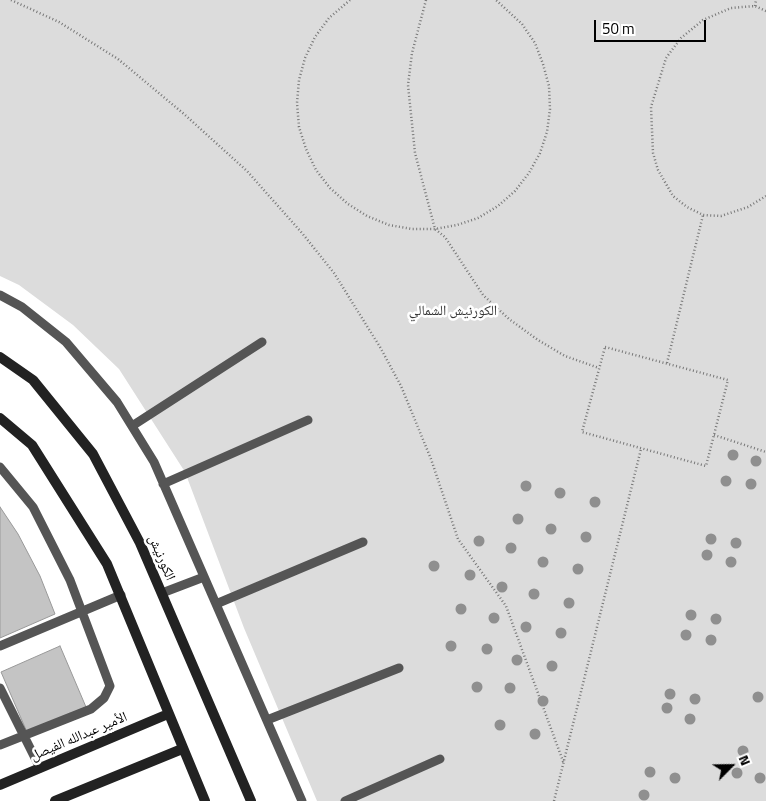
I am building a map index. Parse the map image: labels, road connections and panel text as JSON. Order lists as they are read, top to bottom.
{
  "streets": {
    "main road": ["الكورنيش", "الأمير عبدالله الفيصل"]
  },
  "parks": ["الكورنيش الشمالي"],
  "scale_bar": "50 m",
  "north": "top right"
}
